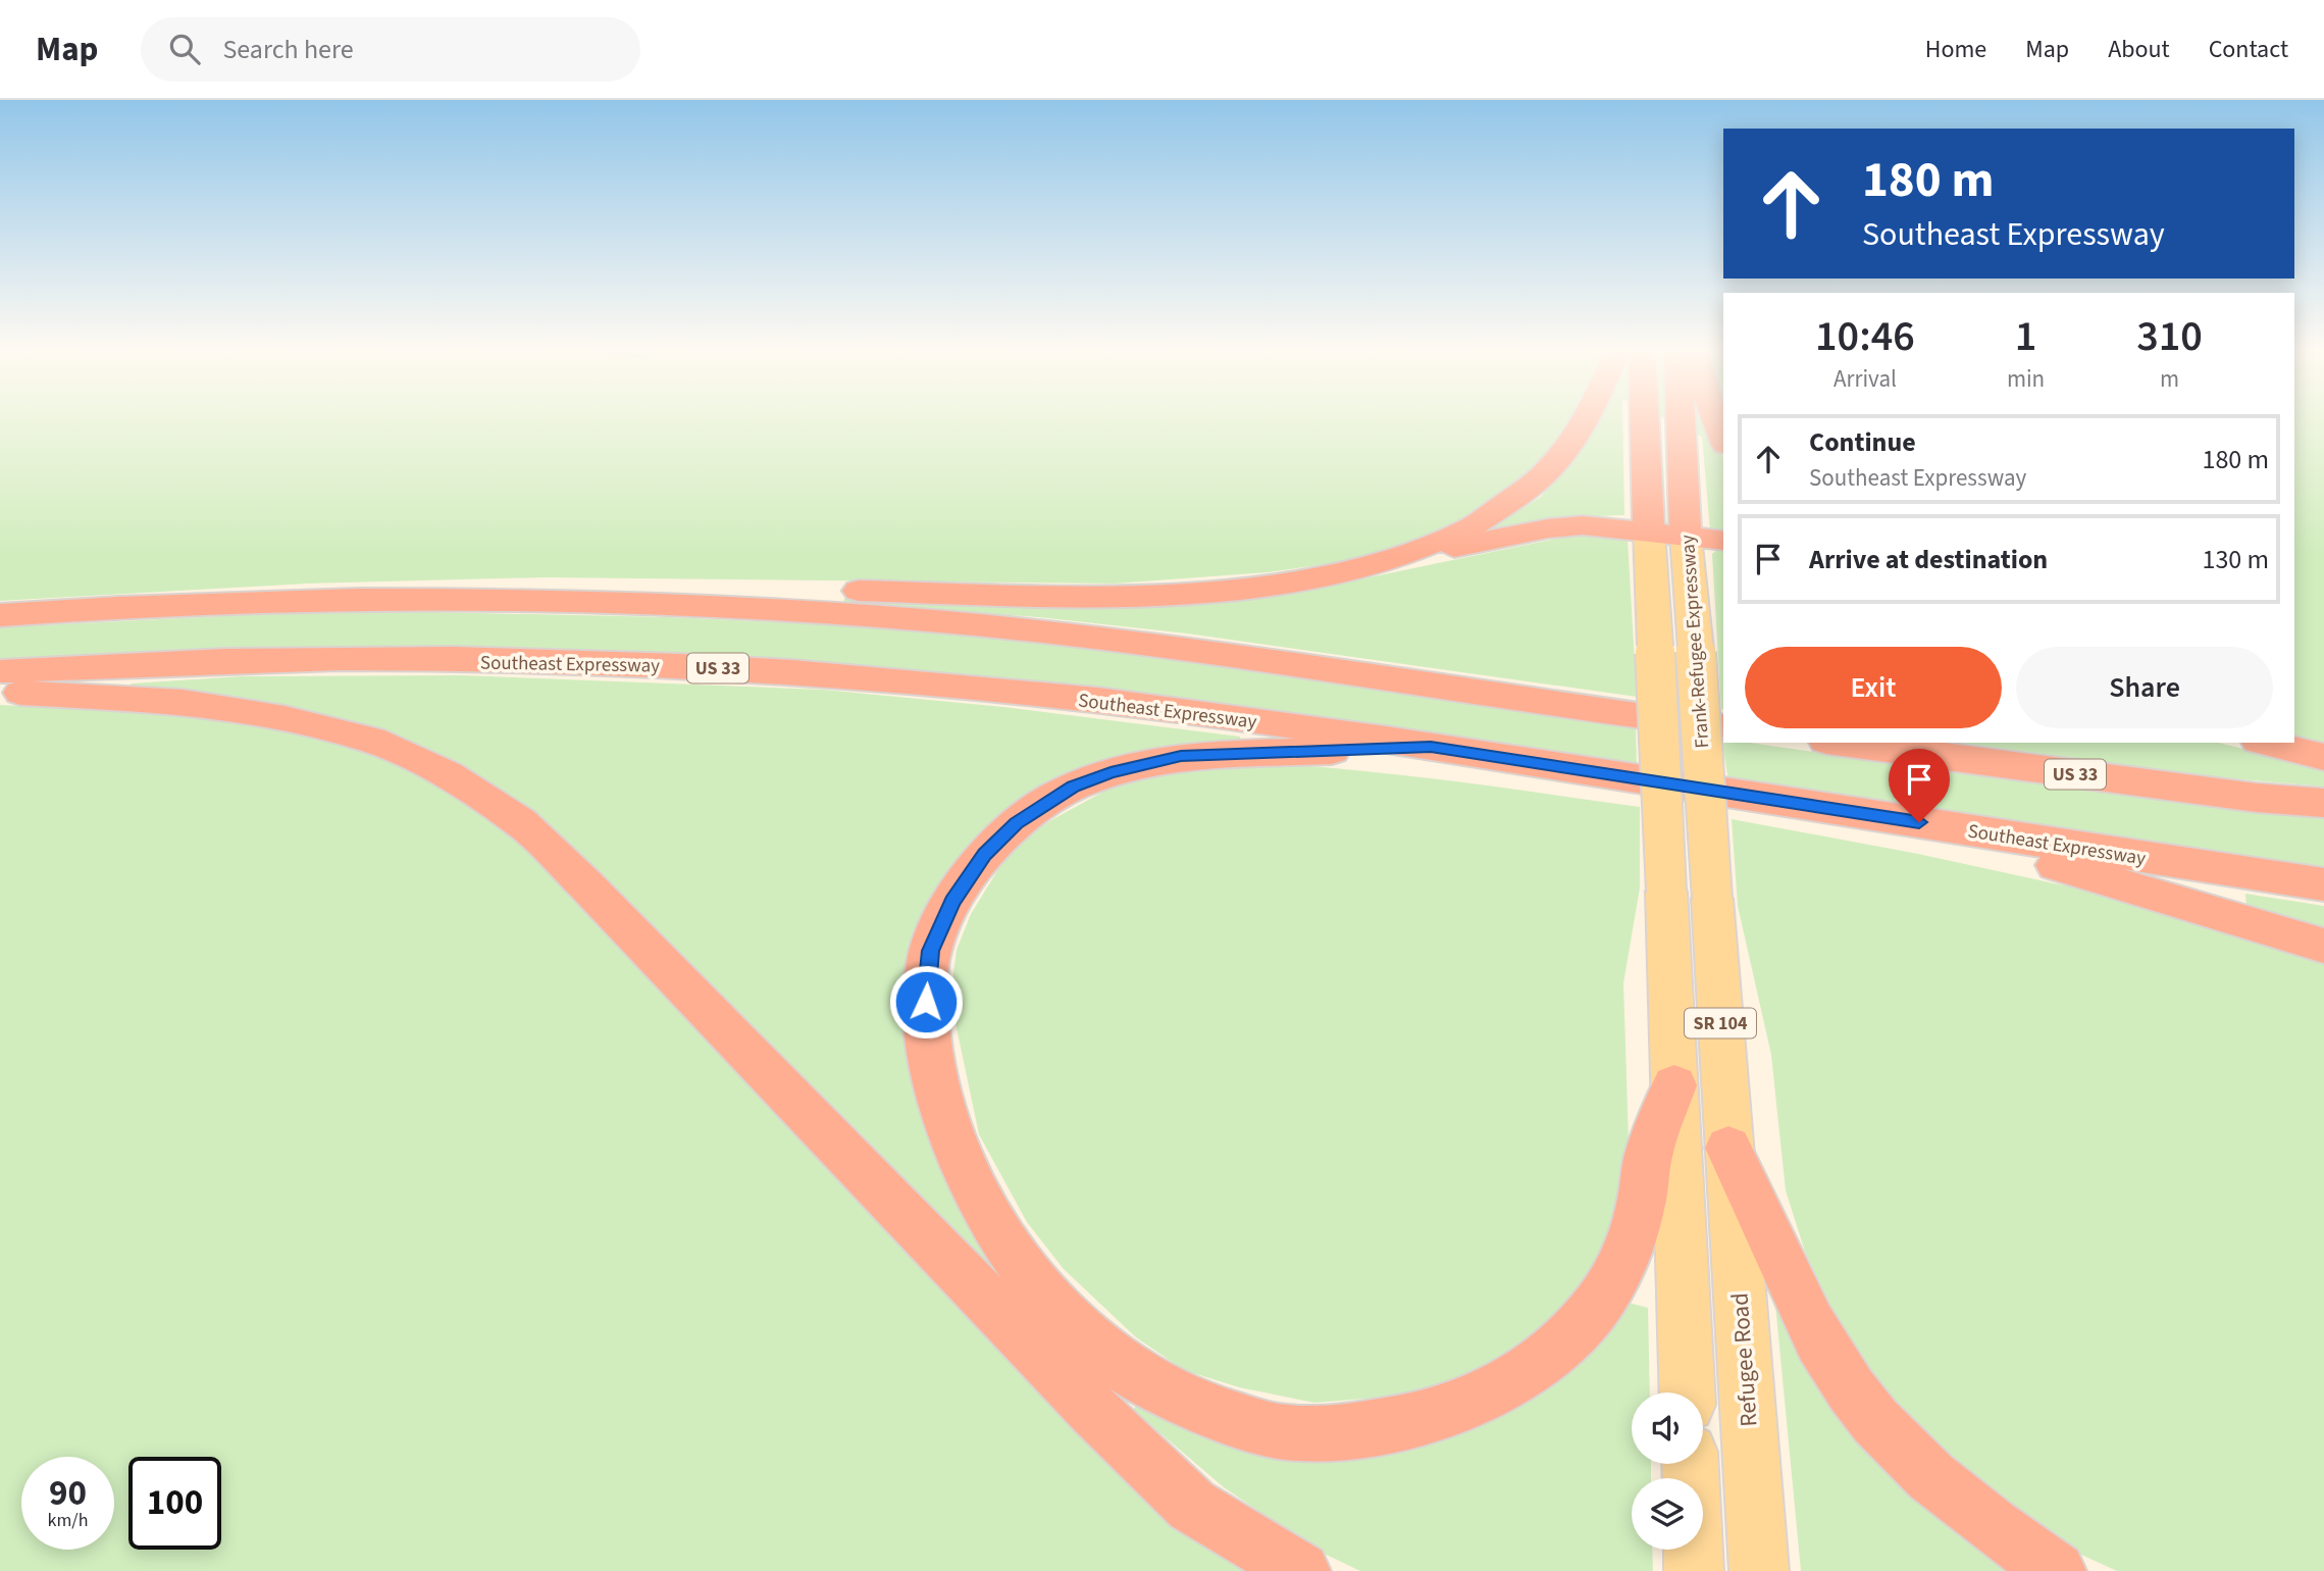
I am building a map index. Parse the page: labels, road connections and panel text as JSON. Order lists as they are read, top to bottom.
{
  "streets": {
    "highway": [
      "Frank-Refugee Expressway",
      "Southeast Expressway",
      "US 33",
      "SR 104"
    ],
    "main road": ["Refugee Road"]
  },
  "crossings": [
    ["Frank-Refugee Expressway", "Refugee Road"]
  ],
  "page": {
    "header": "Map",
    "search": "Search here",
    "nav": [
      "Home",
      "Map",
      "About",
      "Contact"
    ],
    "turn": ["180 m", "Southeast Expressway"],
    "eta": [
      "10:46",
      "Arrival",
      "1",
      "min",
      "310",
      "m"
    ],
    "list": [
      {
        "name": "Continue",
        "note": "Southeast Expressway",
        "value": "180 m"
      },
      {
        "name": "Arrive at destination",
        "value": "130 m"
      }
    ],
    "buttons": ["Exit", "Share"],
    "speed": "90 km/h",
    "limit": "100"
  }
}
